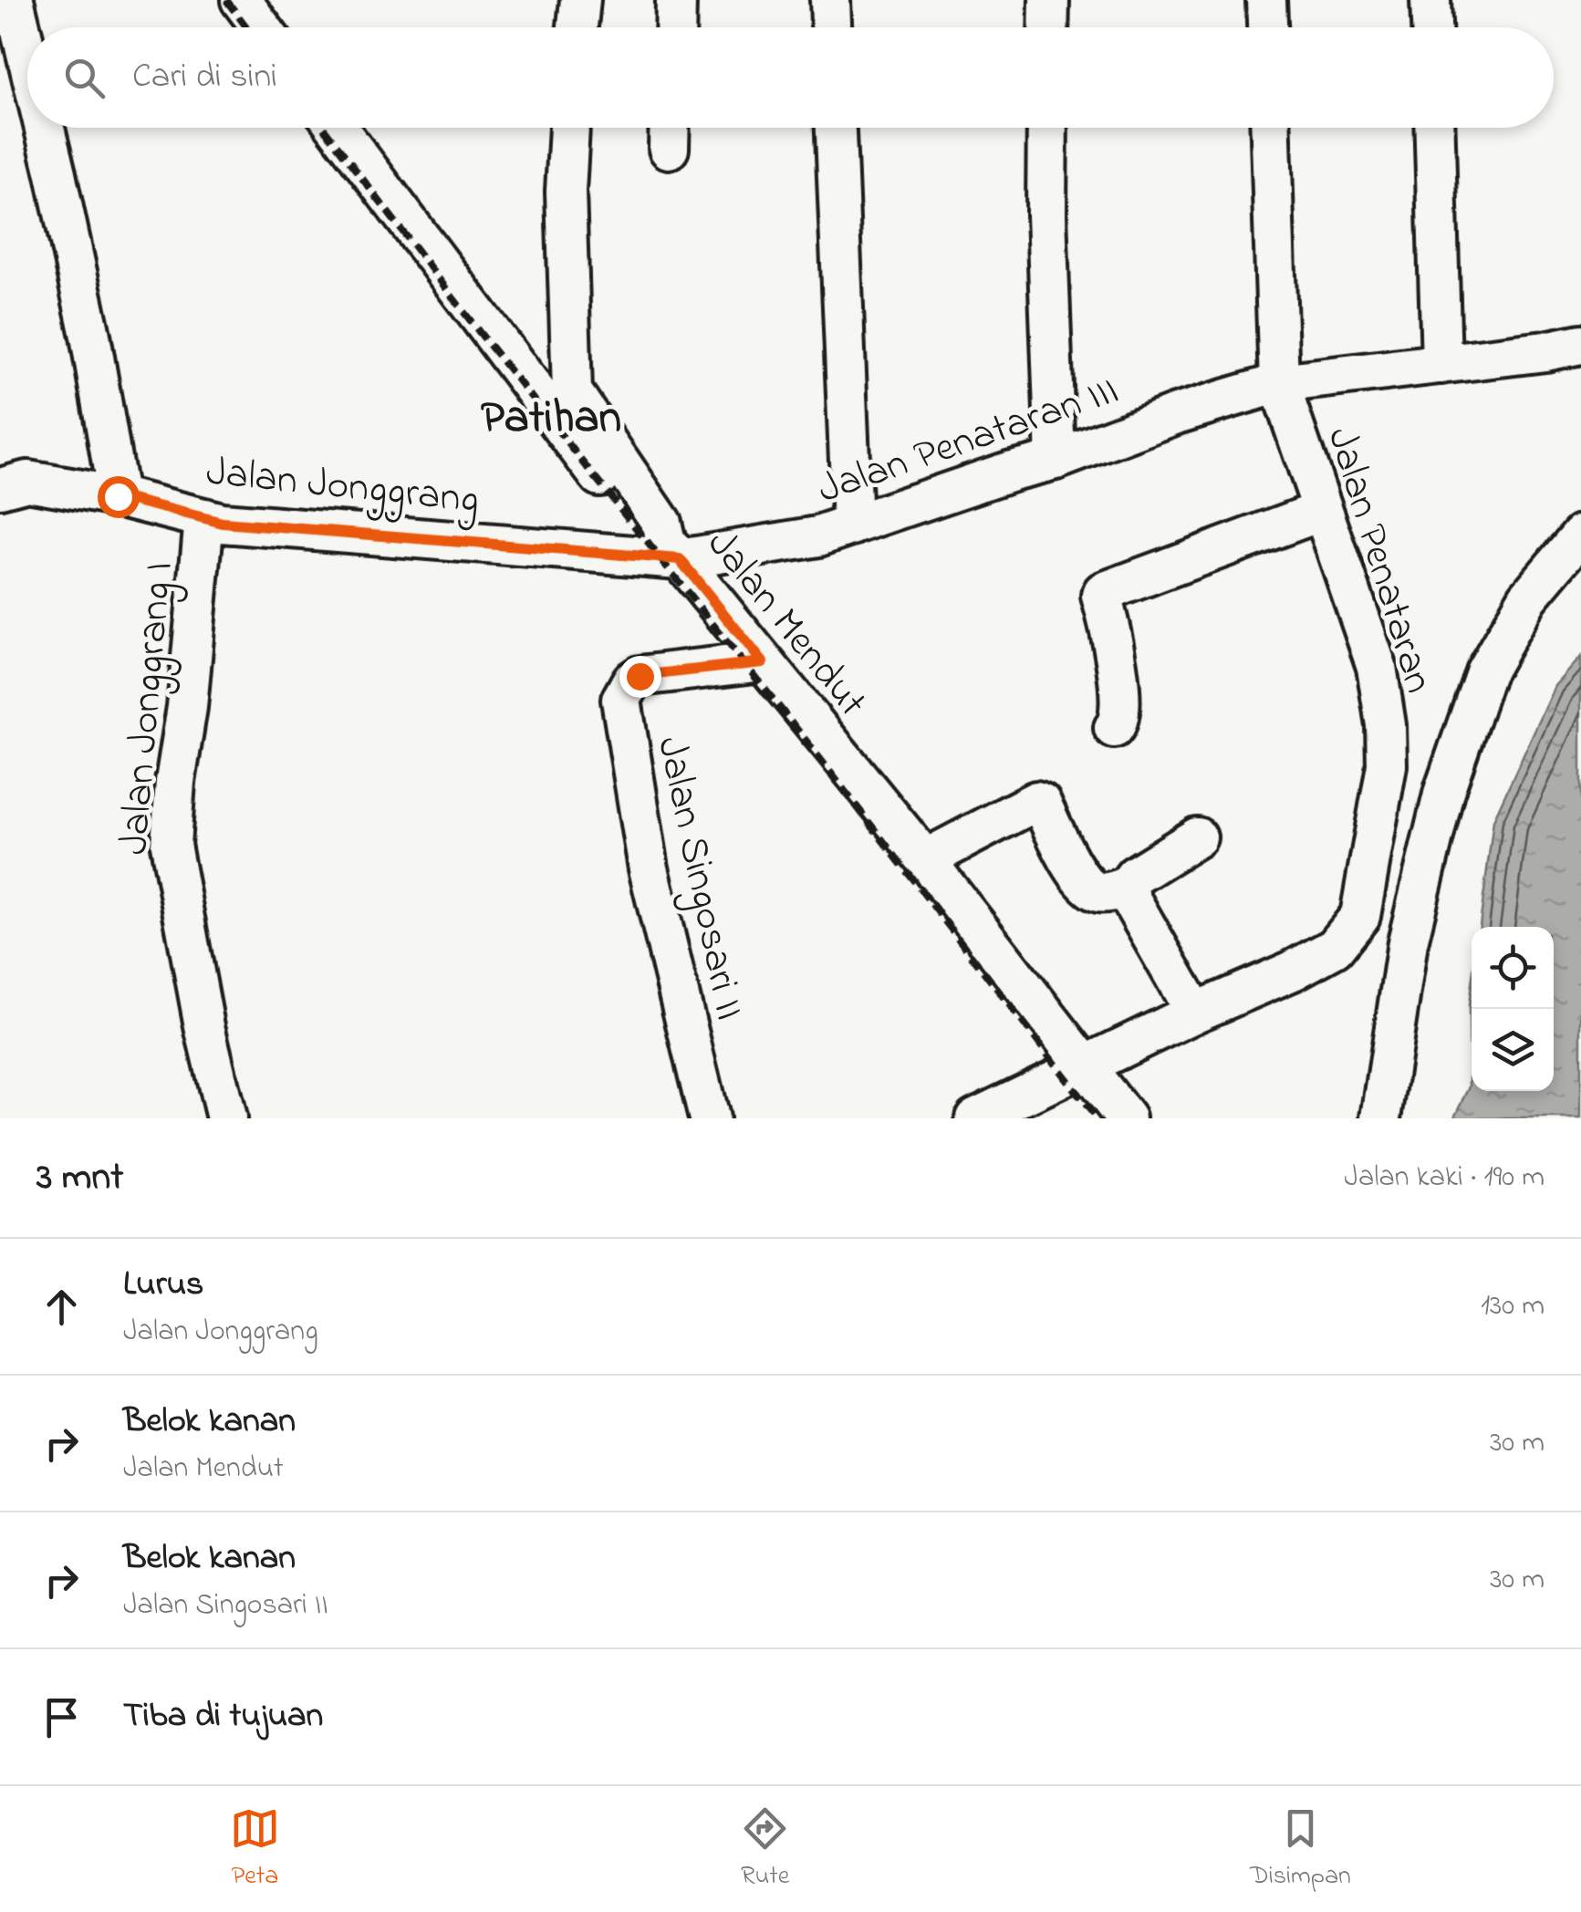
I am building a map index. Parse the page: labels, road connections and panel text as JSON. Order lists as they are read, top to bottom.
{
  "streets": {
    "street": [
      "Jalan Penataran III",
      "Jalan Jonggrang",
      "Jalan Penataran",
      "Jalan Mendut",
      "Jalan Jonggrang I",
      "Jalan Singosari II"
    ]
  },
  "crossings": [
    ["Jalan Penataran III", "Jalan Jonggrang"],
    ["Jalan Penataran III", "Jalan Penataran"],
    ["Jalan Penataran III", "Jalan Mendut"],
    ["Jalan Jonggrang", "Jalan Mendut"],
    ["Jalan Jonggrang", "Jalan Jonggrang I"],
    ["Jalan Penataran", "Jalan Mendut"],
    ["Jalan Mendut", "Jalan Singosari II"]
  ],
  "districts": ["Patihan"],
  "page": {
    "search": "Cari di sini",
    "heading": ["3 mnt", "Jalan kaki · 190 m"],
    "list": [
      ["Lurus", "Jalan Jonggrang", "130 m"],
      ["Belok kanan", "Jalan Mendut", "30 m"],
      ["Belok kanan", "Jalan Singosari II", "30 m"],
      "Tiba di tujuan"
    ],
    "nav": ["Peta", "Rute", "Disimpan"]
  }
}
